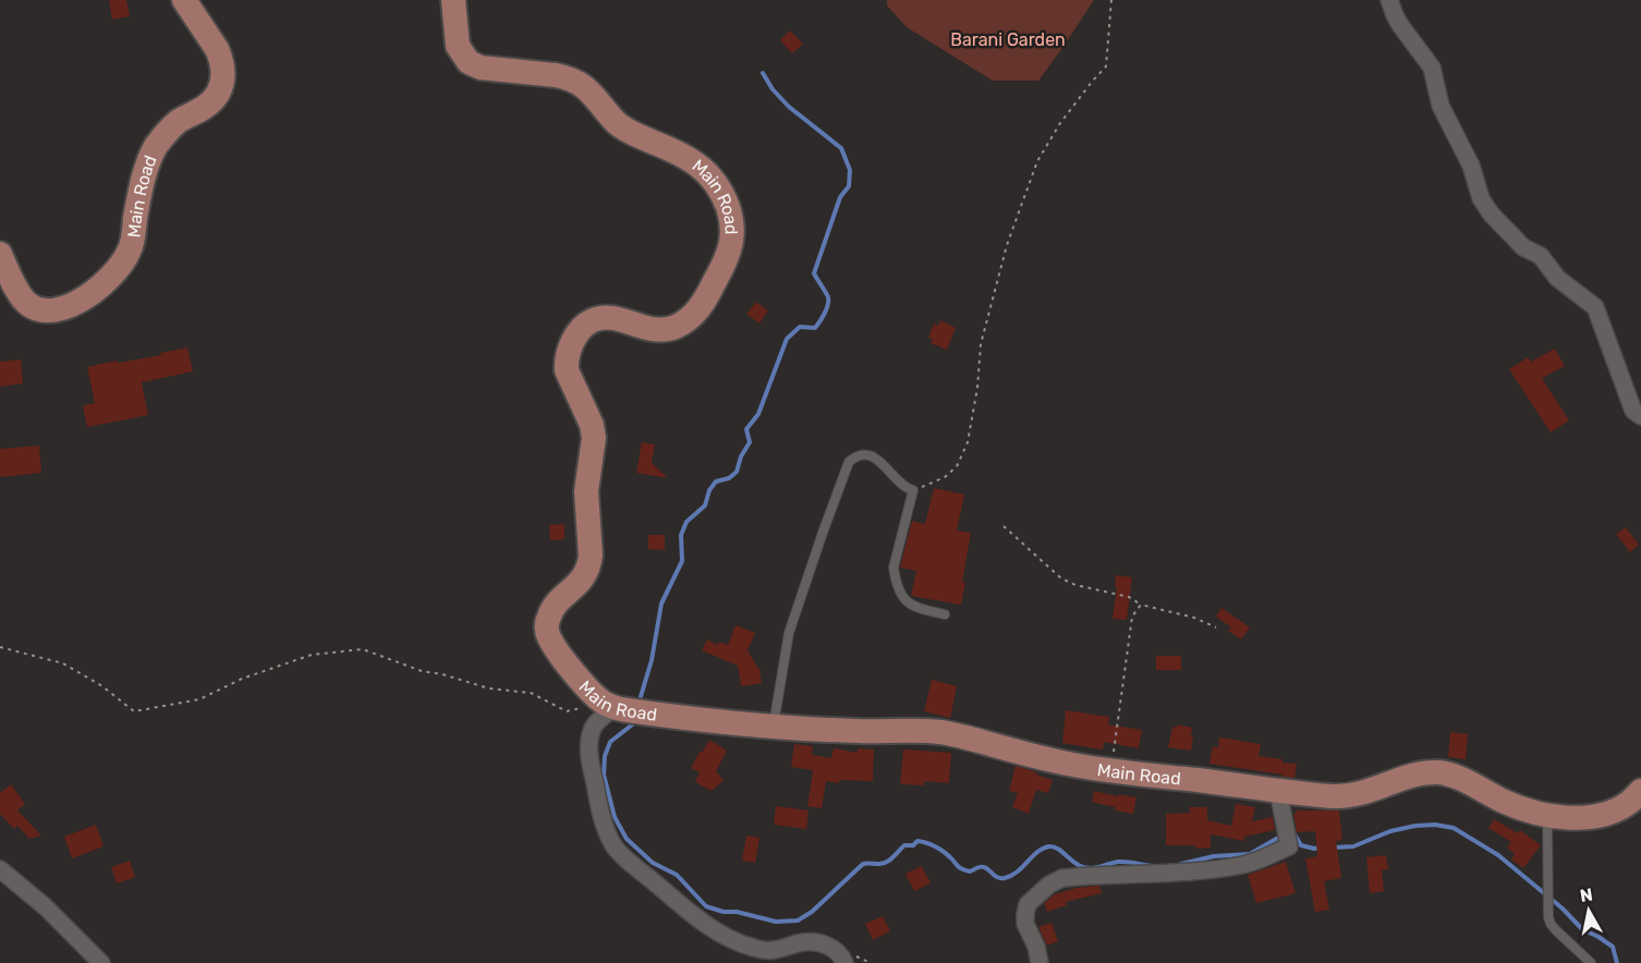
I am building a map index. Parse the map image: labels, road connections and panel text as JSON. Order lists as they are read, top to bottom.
{
  "streets": {
    "main road": ["Main Road"]
  },
  "parks": ["Barani Garden"],
  "north": "top"
}
